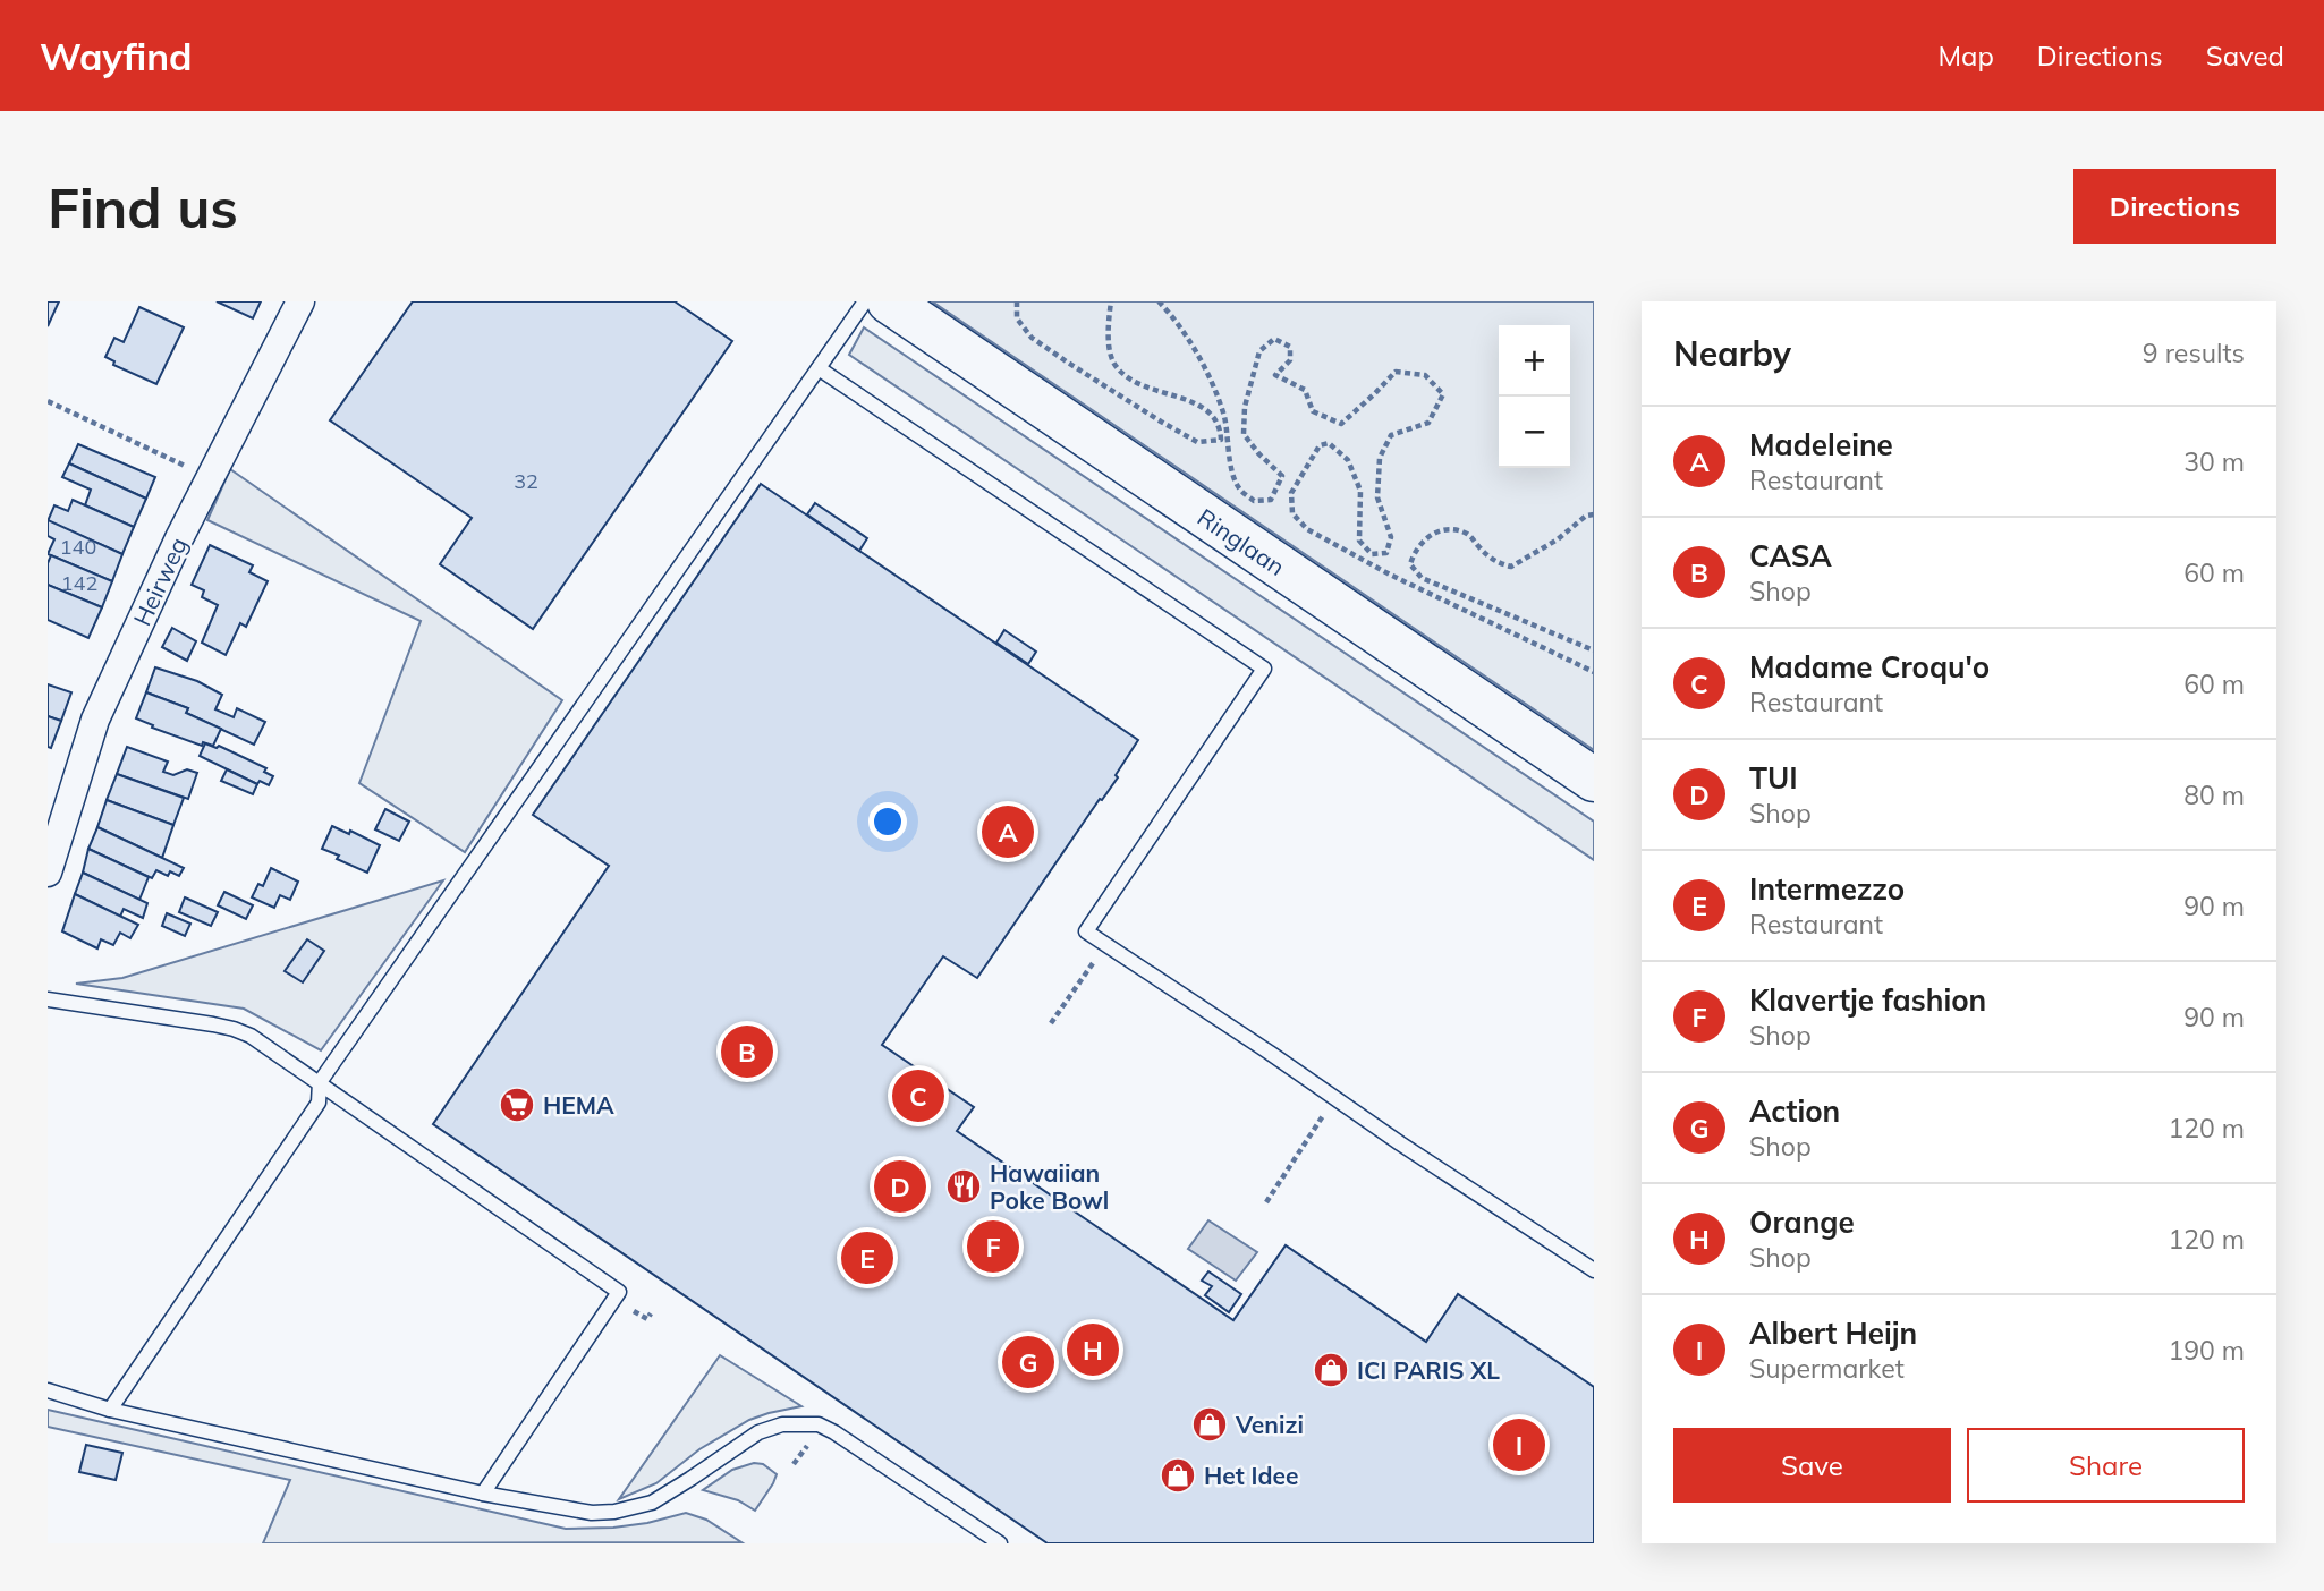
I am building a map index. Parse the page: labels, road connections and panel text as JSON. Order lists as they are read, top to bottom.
{
  "streets": {
    "main road": ["Ringlaan"],
    "street": ["Heirweg"]
  },
  "places": {
    "supermarket": ["HEMA"],
    "restaurant": ["Hawaiian Poke Bowl"],
    "shop": ["ICI PARIS XL", "Venizi", "Het Idee"]
  },
  "house_numbers": ["32", "140", "142"],
  "page": {
    "header": "Wayfind",
    "nav": ["Map", "Directions", "Saved"],
    "buttons": [
      "Directions",
      ["Save", "Share"]
    ],
    "title": "Find us",
    "heading": ["Nearby", "9 results"],
    "map_buttons": ["+", "−"],
    "list": [
      {
        "mark": "A",
        "name": "Madeleine",
        "note": "Restaurant",
        "value": "30 m"
      },
      {
        "mark": "B",
        "name": "CASA",
        "note": "Shop",
        "value": "60 m"
      },
      {
        "mark": "C",
        "name": "Madame Croqu'o",
        "note": "Restaurant",
        "value": "60 m"
      },
      {
        "mark": "D",
        "name": "TUI",
        "note": "Shop",
        "value": "80 m"
      },
      {
        "mark": "E",
        "name": "Intermezzo",
        "note": "Restaurant",
        "value": "90 m"
      },
      {
        "mark": "F",
        "name": "Klavertje fashion",
        "note": "Shop",
        "value": "90 m"
      },
      {
        "mark": "G",
        "name": "Action",
        "note": "Shop",
        "value": "120 m"
      },
      {
        "mark": "H",
        "name": "Orange",
        "note": "Shop",
        "value": "120 m"
      },
      {
        "mark": "I",
        "name": "Albert Heijn",
        "note": "Supermarket",
        "value": "190 m"
      }
    ],
    "pins": [
      "A",
      "B",
      "C",
      "D",
      "F",
      "E",
      "H",
      "G",
      "I"
    ]
  }
}
